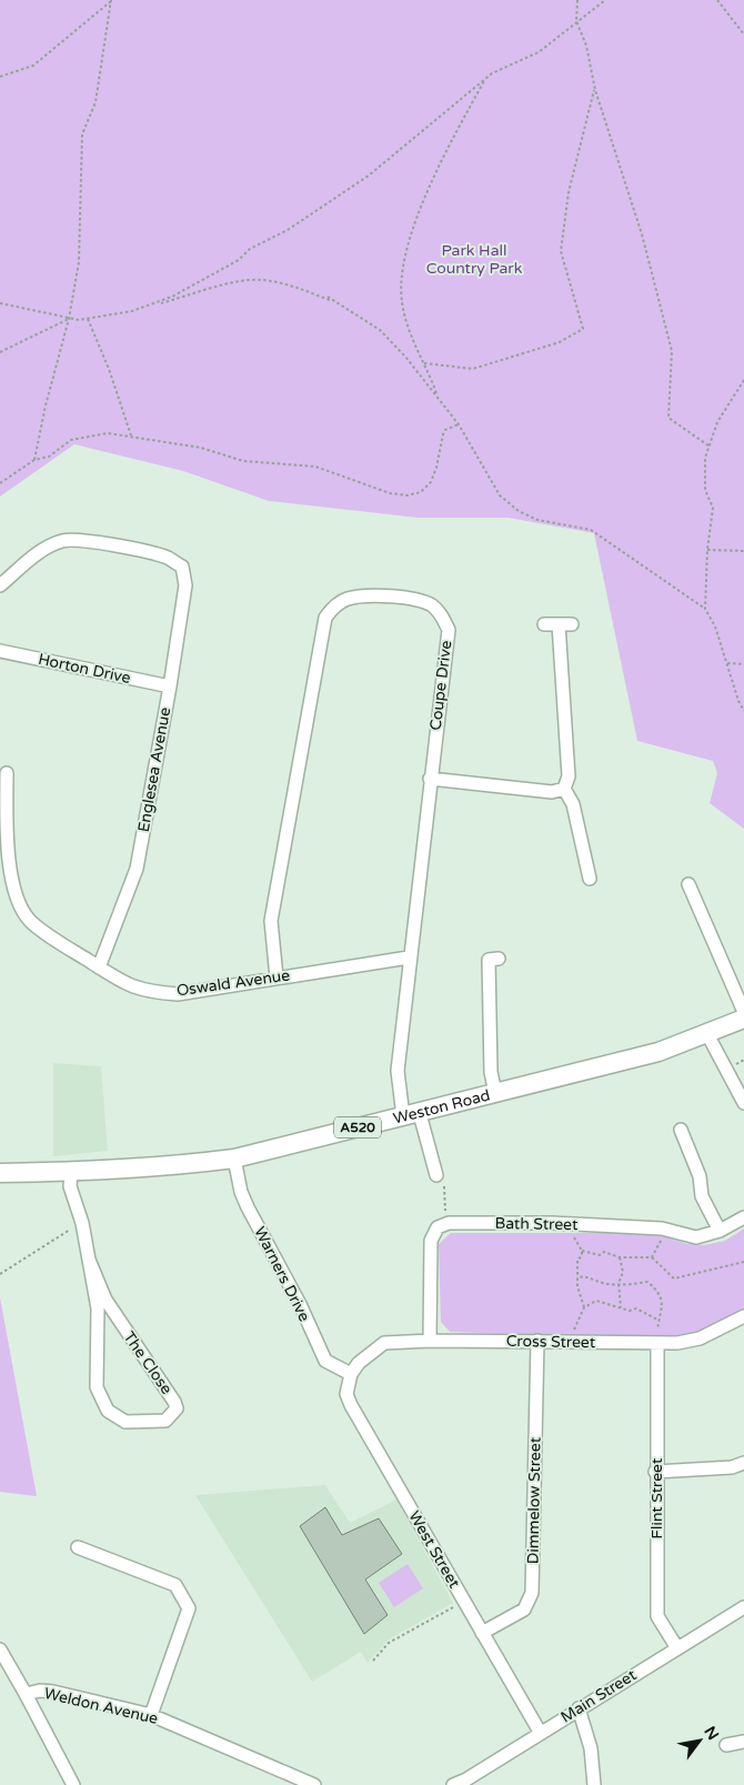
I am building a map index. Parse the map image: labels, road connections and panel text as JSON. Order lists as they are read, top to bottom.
{
  "streets": {
    "highway": ["Weston Road", "A520"],
    "street": [
      "Horton Drive",
      "Coupe Drive",
      "Englesea Avenue",
      "Oswald Avenue",
      "Bath Street",
      "Warners Drive",
      "Cross Street",
      "The Close",
      "Flint Street",
      "Dimmelow Street",
      "West Street",
      "Main Street",
      "Weldon Avenue"
    ]
  },
  "crossings": [
    ["Horton Drive", "Englesea Avenue"],
    ["Coupe Drive", "Oswald Avenue"],
    ["Coupe Drive", "Weston Road"],
    ["Englesea Avenue", "Oswald Avenue"],
    ["Weston Road", "Warners Drive"],
    ["Weston Road", "The Close"],
    ["Bath Street", "Cross Street"],
    ["Warners Drive", "Cross Street"],
    ["Warners Drive", "West Street"],
    ["Cross Street", "Flint Street"],
    ["Cross Street", "Dimmelow Street"],
    ["Cross Street", "West Street"],
    ["Flint Street", "Main Street"],
    ["Dimmelow Street", "West Street"],
    ["West Street", "Main Street"]
  ],
  "parks": ["Park Hall Country Park"],
  "north": "top right"
}
